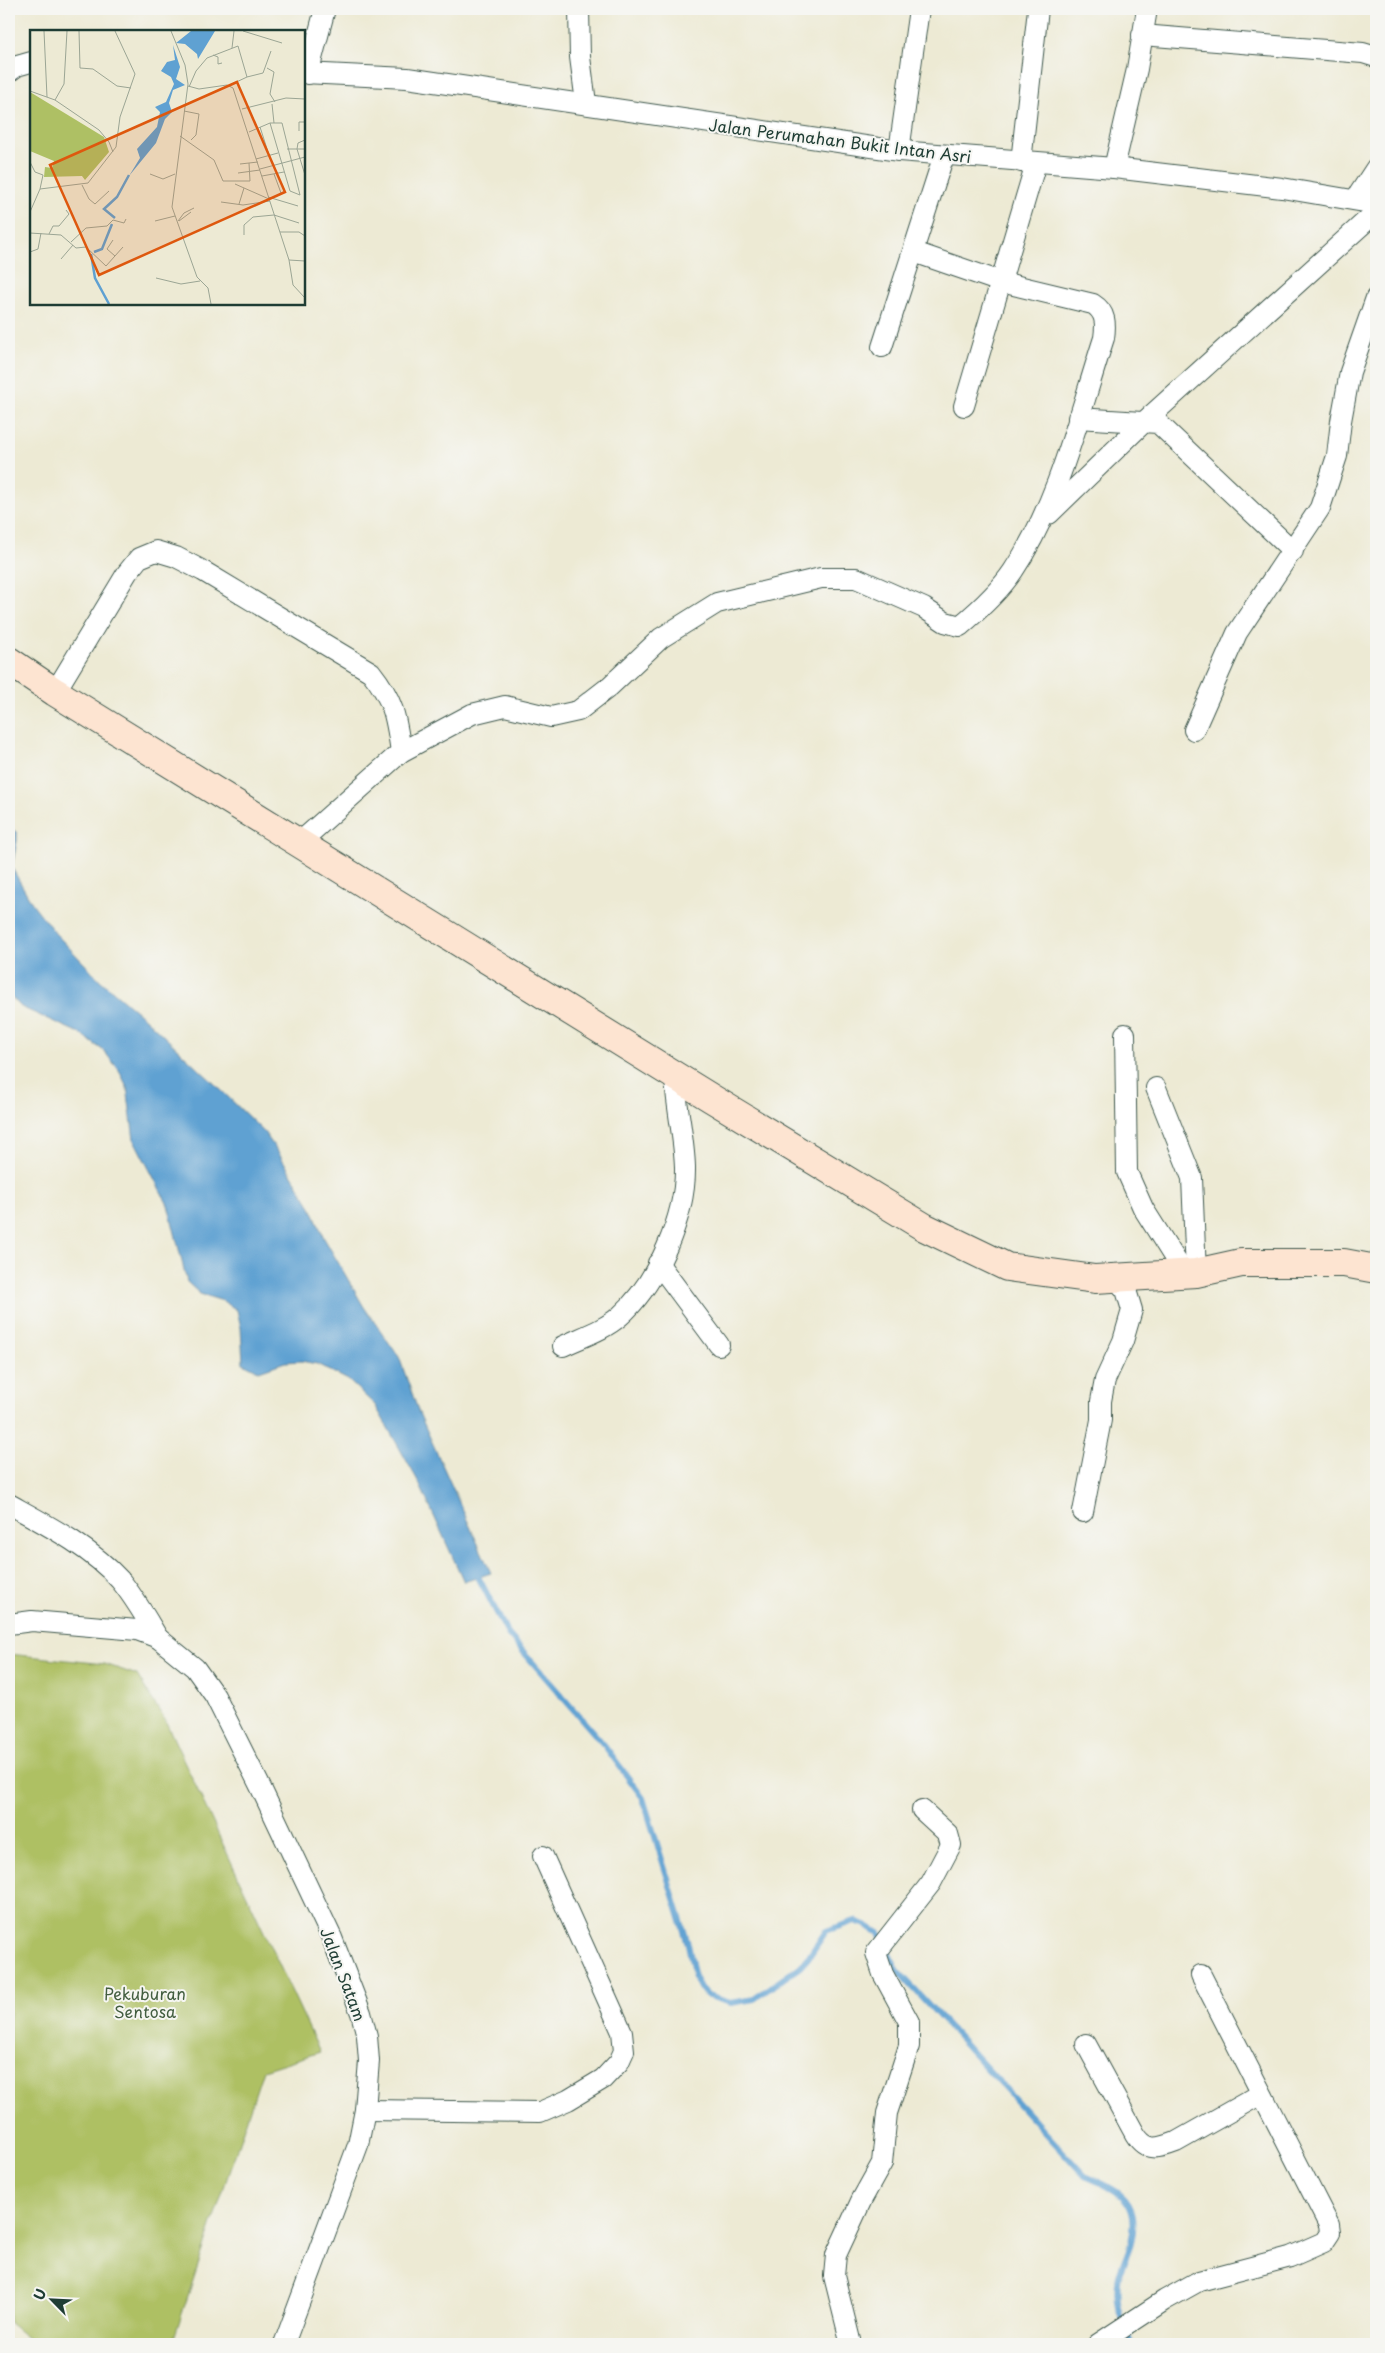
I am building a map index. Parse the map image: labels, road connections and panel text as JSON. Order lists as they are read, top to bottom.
{
  "streets": {
    "street": ["Jalan Perumahan Bukit Intan Asri", "Jalan Satam"]
  },
  "parks": ["Pekuburan Sentosa"],
  "north": "top left"
}
